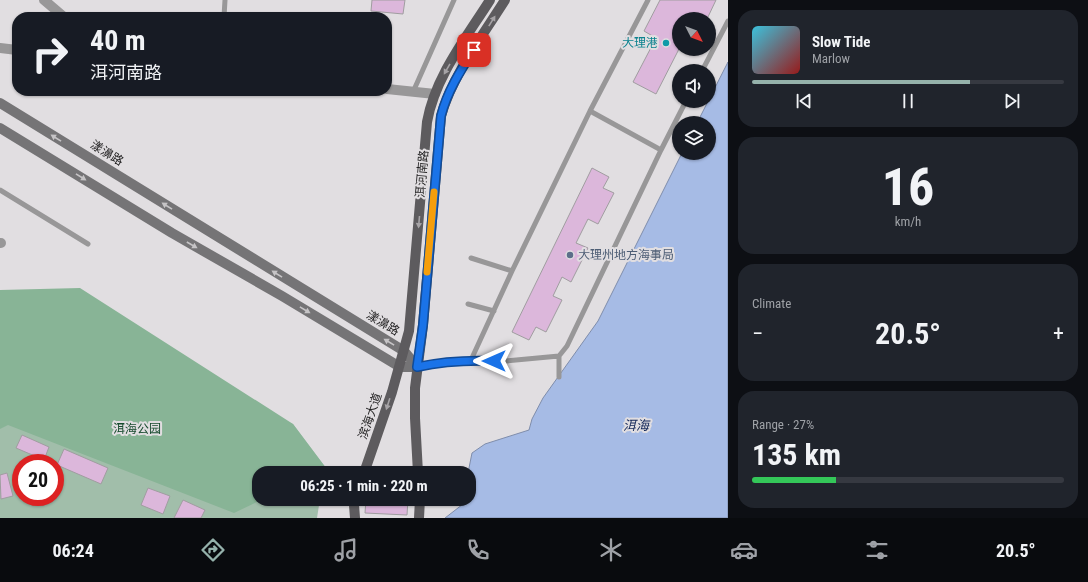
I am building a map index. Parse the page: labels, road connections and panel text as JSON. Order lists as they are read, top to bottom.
{
  "streets": {
    "main road": ["漾濞路", "洱河南路", "滨海大道"]
  },
  "crossings": [
    ["漾濞路", "洱河南路"],
    ["洱河南路", "滨海大道"]
  ],
  "water": ["洱海"],
  "parks": ["洱海公园"],
  "places": ["大理港", "大理州地方海事局"],
  "north": "bottom right",
  "page": {
    "turn": ["40 m", "洱河南路"],
    "song": ["Slow Tide", "Marlow"],
    "tile": [
      ["16", "km/h"],
      "Climate",
      ["Range · 27%", "135 km"]
    ],
    "heat": ["−", "20.5°", "+"],
    "limit": "20",
    "trip": "06:25 · 1 min · 220 m",
    "tabs": ["06:24", "20.5°"]
  }
}
